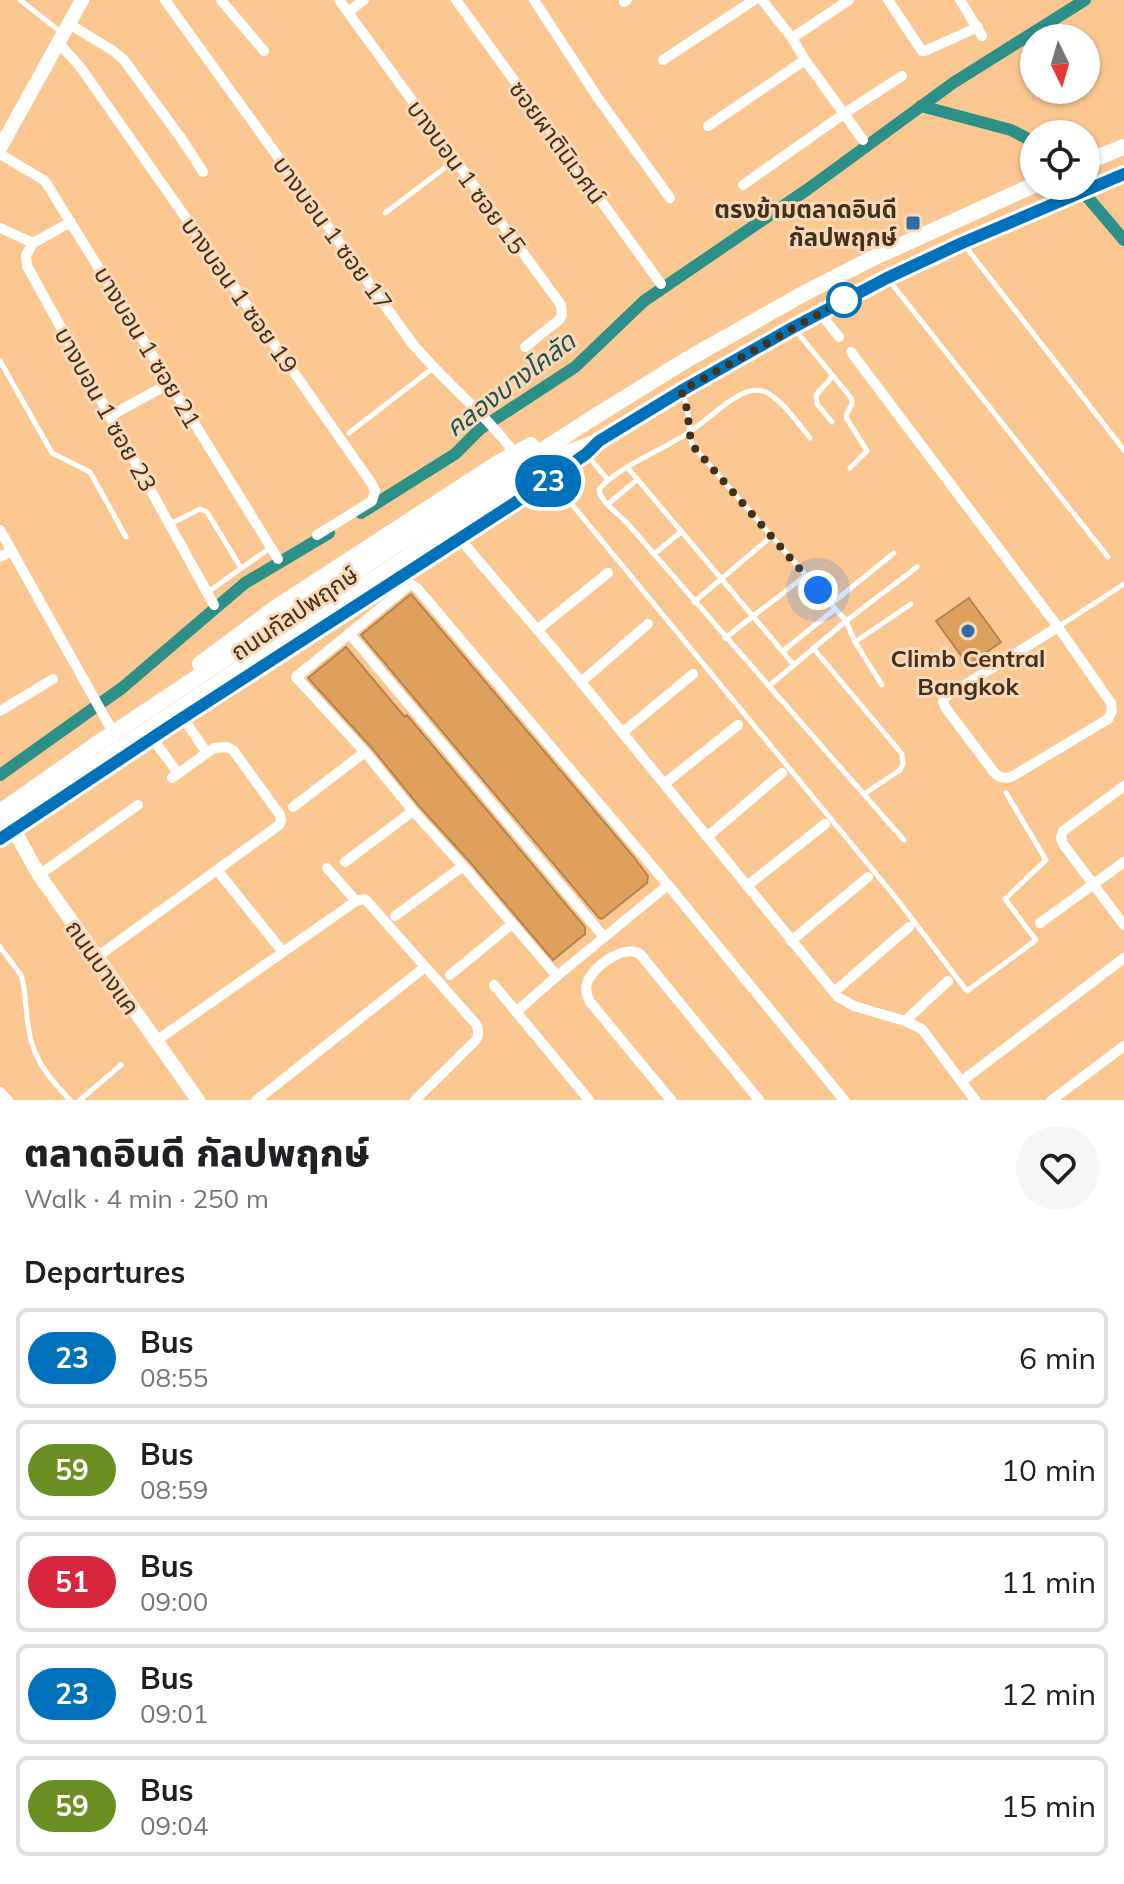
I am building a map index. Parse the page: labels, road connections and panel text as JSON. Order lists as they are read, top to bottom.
{
  "streets": {
    "main road": ["ถนนกัลปพฤกษ์", "ถนนบางแค"],
    "street": [
      "ซอยผาตินิเวศน์",
      "บางบอน 1 ซอย 15",
      "บางบอน 1 ซอย 17",
      "บางบอน 1 ซอย 19",
      "บางบอน 1 ซอย 21",
      "บางบอน 1 ซอย 23"
    ]
  },
  "crossings": [
    ["บางบอน 1 ซอย 17", "ถนนกัลปพฤกษ์"],
    ["ถนนกัลปพฤกษ์", "ถนนบางแค"]
  ],
  "water": ["คลองบางโคลัด"],
  "places": {
    "transit": ["ตรงข้ามตลาดอินดี กัลปพฤกษ์"],
    "other": ["Climb Central Bangkok"]
  },
  "lines": ["bus line 23"],
  "north": "bottom",
  "page": {
    "on_map": "23",
    "heading": [
      ["ตลาดอินดี กัลปพฤกษ์", "Walk · 4 min · 250 m"],
      "Departures"
    ],
    "list": [
      {
        "mark": "23",
        "name": "Bus",
        "note": "08:55",
        "value": "6 min"
      },
      {
        "mark": "59",
        "name": "Bus",
        "note": "08:59",
        "value": "10 min"
      },
      {
        "mark": "51",
        "name": "Bus",
        "note": "09:00",
        "value": "11 min"
      },
      {
        "mark": "23",
        "name": "Bus",
        "note": "09:01",
        "value": "12 min"
      },
      {
        "mark": "59",
        "name": "Bus",
        "note": "09:04",
        "value": "15 min"
      }
    ]
  }
}
